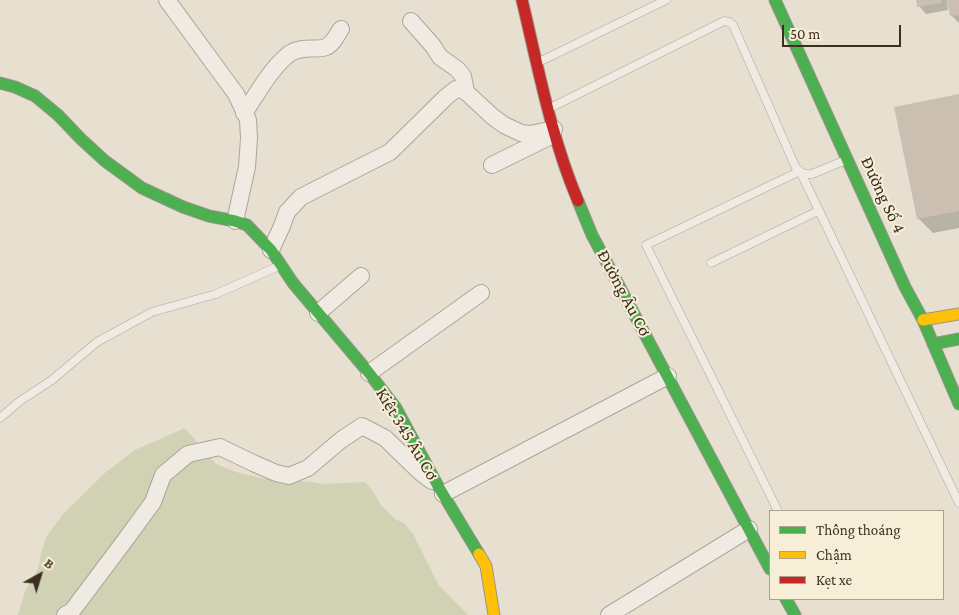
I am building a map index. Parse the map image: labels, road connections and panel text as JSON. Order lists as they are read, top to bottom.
{
  "streets": {
    "street": ["Đường Số 4", "Đường Âu Cơ", "Kiệt 345 Âu Cơ"]
  },
  "legend": ["Thông thoáng", "Chậm", "Kẹt xe"],
  "scale_bar": "50 m",
  "north": "top right"
}
